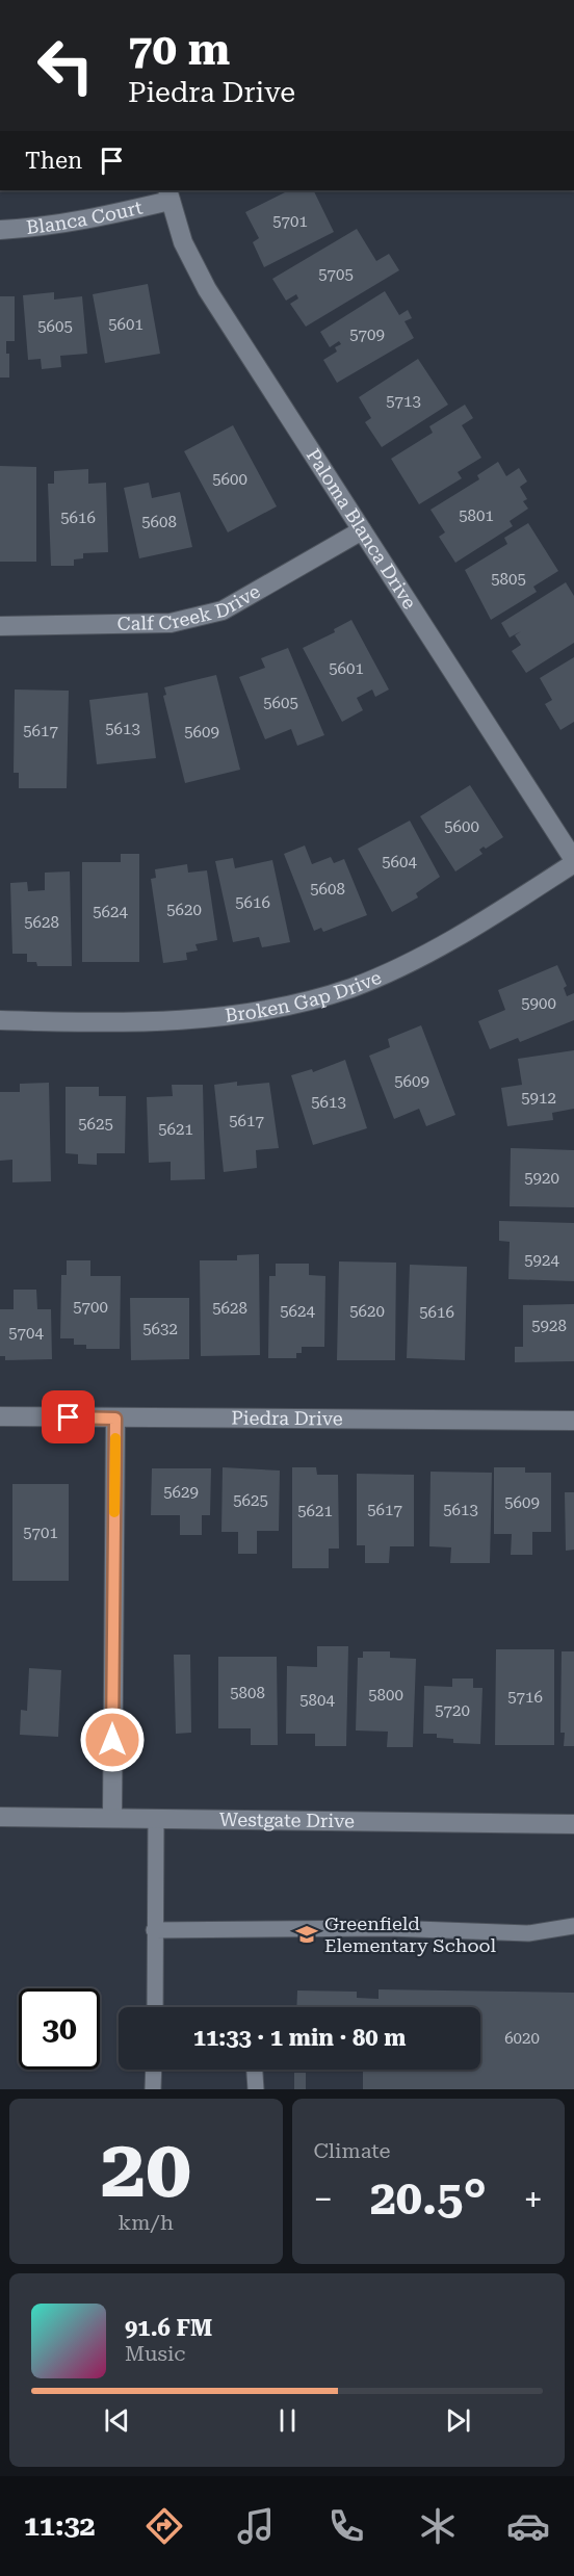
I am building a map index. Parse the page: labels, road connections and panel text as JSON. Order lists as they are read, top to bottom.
{
  "streets": {
    "street": [
      "Blanca Court",
      "Paloma Blanca Drive",
      "Calf Creek Drive",
      "Broken Gap Drive",
      "Piedra Drive",
      "Westgate Drive"
    ]
  },
  "crossings": [
    ["Blanca Court", "Paloma Blanca Drive"],
    ["Paloma Blanca Drive", "Calf Creek Drive"],
    ["Paloma Blanca Drive", "Broken Gap Drive"]
  ],
  "places": {
    "school or university": ["Greenfield Elementary School"]
  },
  "house_numbers": [
    "5701",
    "5705",
    "5601",
    "5605",
    "5709",
    "5713",
    "5600",
    "5801",
    "5616",
    "5608",
    "5805",
    "5601",
    "5605",
    "5613",
    "5617",
    "5609",
    "5600",
    "5604",
    "5608",
    "5616",
    "5620",
    "5624",
    "5628",
    "5900",
    "5609",
    "5912",
    "5613",
    "5617",
    "5625",
    "5621",
    "5920",
    "5924",
    "5700",
    "5628",
    "5624",
    "5620",
    "5616",
    "5928",
    "5632",
    "5704",
    "5629",
    "5625",
    "5609",
    "5617",
    "5613",
    "5621",
    "5701",
    "5808",
    "5800",
    "5716",
    "5804",
    "5720",
    "6020"
  ],
  "page": {
    "turn": ["70 m", "Piedra Drive"],
    "then": "Then",
    "limit": "30",
    "trip": "11:33 · 1 min · 80 m",
    "tile": [
      ["20", "km/h"],
      "Climate"
    ],
    "heat": ["−", "20.5°", "+"],
    "song": ["91.6 FM", "Music"],
    "tabs": "11:32"
  }
}
